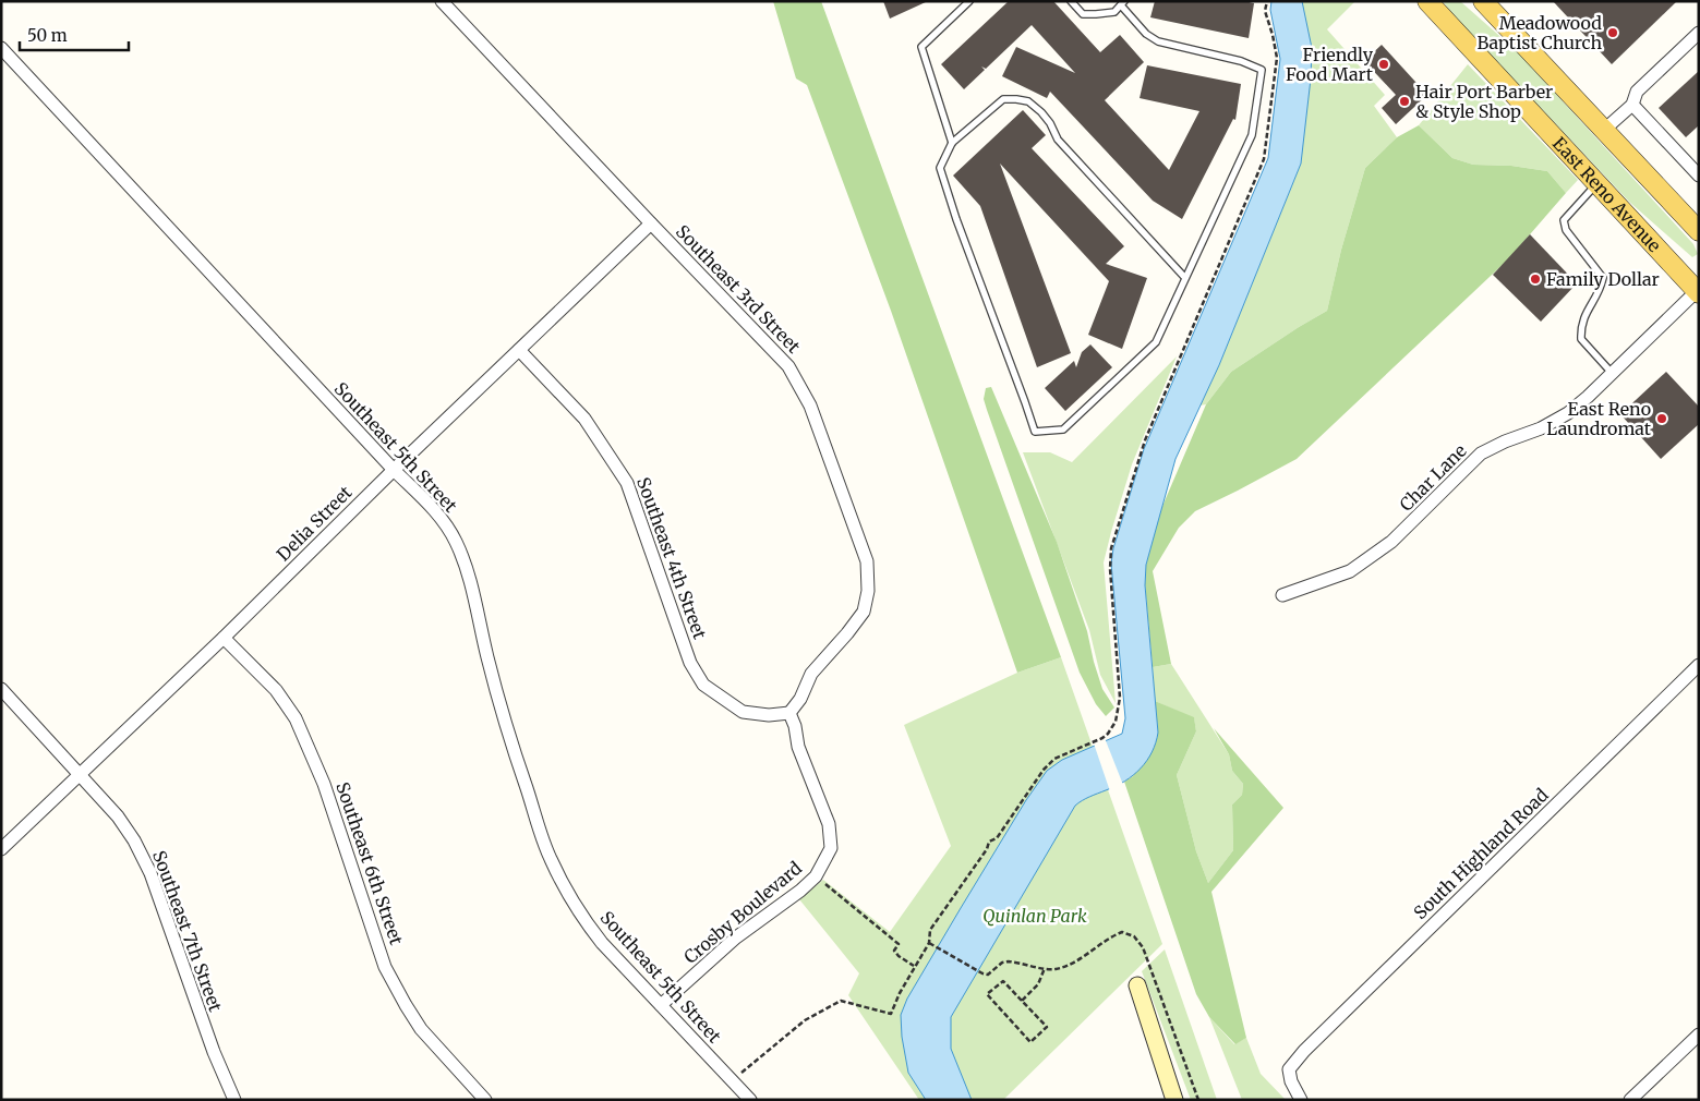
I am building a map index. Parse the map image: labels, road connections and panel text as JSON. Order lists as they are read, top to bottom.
{
  "streets": {
    "main road": ["East Reno Avenue"],
    "street": [
      "Southeast 3rd Street",
      "Southeast 5th Street",
      "Char Lane",
      "Delia Street",
      "Southeast 4th Street",
      "South Highland Road",
      "Southeast 6th Street",
      "Crosby Boulevard",
      "Southeast 7th Street"
    ]
  },
  "crossings": [
    ["East Reno Avenue", "Char Lane"],
    ["Southeast 3rd Street", "Delia Street"],
    ["Southeast 3rd Street", "Southeast 4th Street"],
    ["Southeast 3rd Street", "Crosby Boulevard"],
    ["Southeast 5th Street", "Delia Street"],
    ["Southeast 5th Street", "Crosby Boulevard"],
    ["Delia Street", "Southeast 4th Street"],
    ["Delia Street", "Southeast 6th Street"],
    ["Delia Street", "Southeast 7th Street"],
    ["Southeast 4th Street", "Crosby Boulevard"]
  ],
  "parks": ["Quinlan Park"],
  "places": [
    "Meadowood Baptist Church",
    "Friendly Food Mart",
    "Hair Port Barber & Style Shop",
    "Family Dollar",
    "East Reno Laundromat"
  ],
  "scale_bar": "50 m"
}
